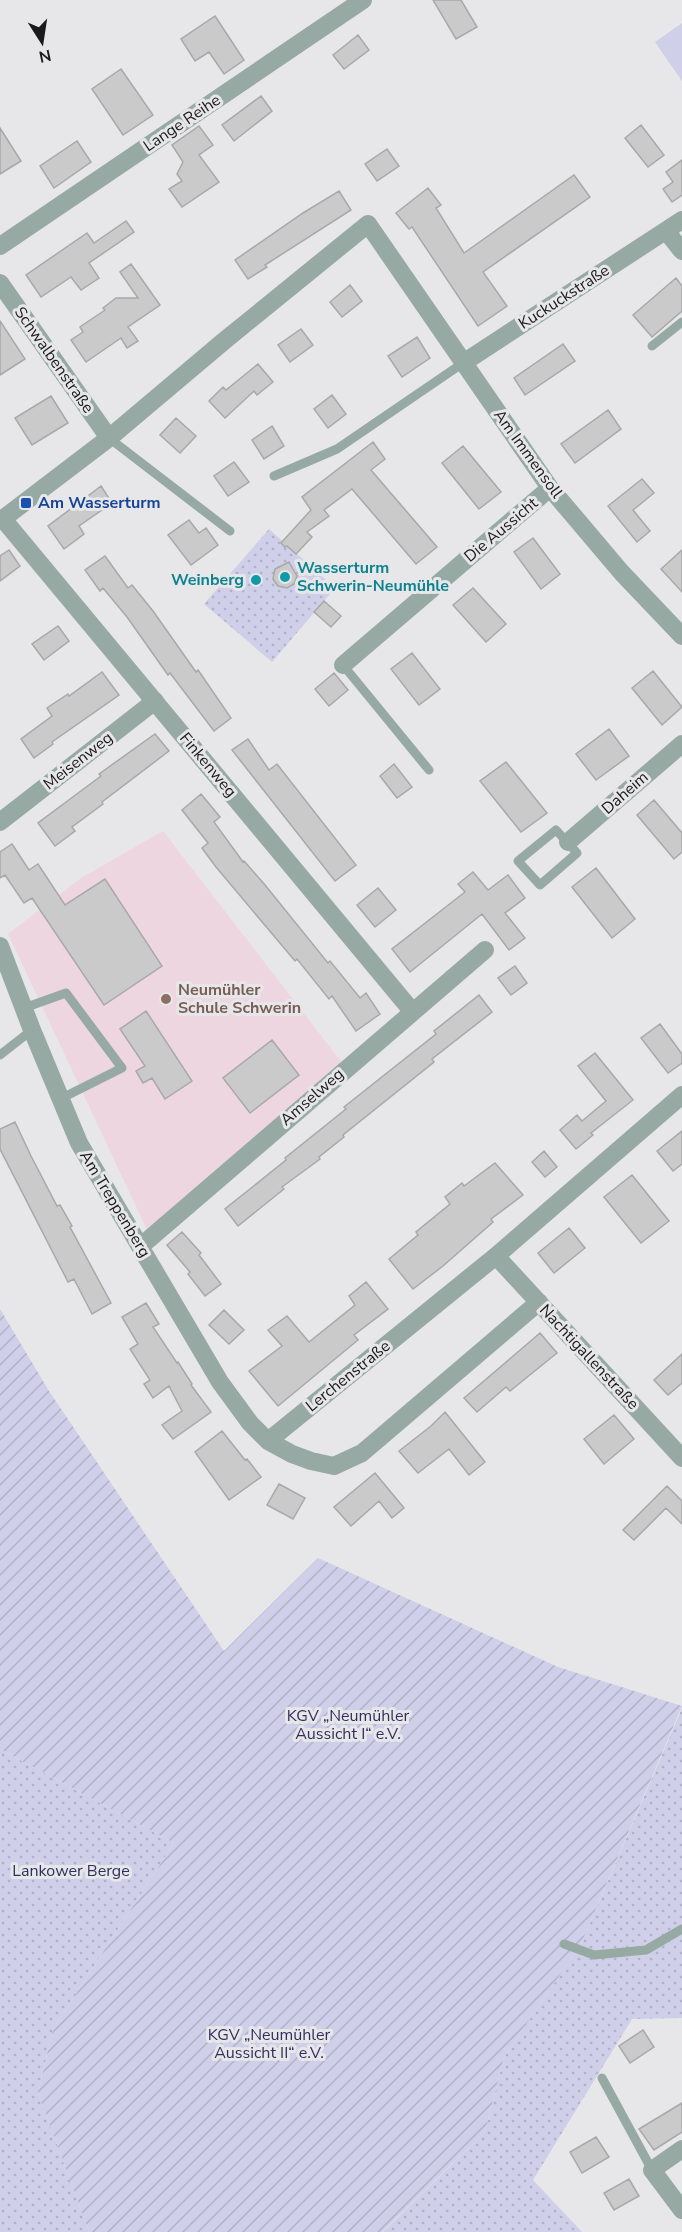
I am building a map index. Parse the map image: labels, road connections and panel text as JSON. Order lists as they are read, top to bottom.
{
  "streets": {
    "street": [
      "Lange Reihe",
      "Kuckuckstraße",
      "Schwalbenstraße",
      "Am Immensoll",
      "Die Aussicht",
      "Meisenweg",
      "Finkenweg",
      "Daheim",
      "Amselweg",
      "Am Treppenberg",
      "Nachtigallenstraße",
      "Lerchenstraße"
    ]
  },
  "crossings": [
    ["Kuckuckstraße", "Am Immensoll"],
    ["Schwalbenstraße", "Am Immensoll"],
    ["Am Immensoll", "Die Aussicht"],
    ["Meisenweg", "Finkenweg"],
    ["Finkenweg", "Amselweg"],
    ["Amselweg", "Am Treppenberg"],
    ["Am Treppenberg", "Lerchenstraße"],
    ["Nachtigallenstraße", "Lerchenstraße"]
  ],
  "parks": ["KGV „Neumühler Aussicht I“ e.V.", "Lankower Berge", "KGV „Neumühler Aussicht II“ e.V."],
  "places": {
    "transit": ["Am Wasserturm"],
    "other": ["Wasserturm Schwerin-Neumühle", "Weinberg", "Neumühler Schule Schwerin"]
  },
  "north": "bottom"
}
